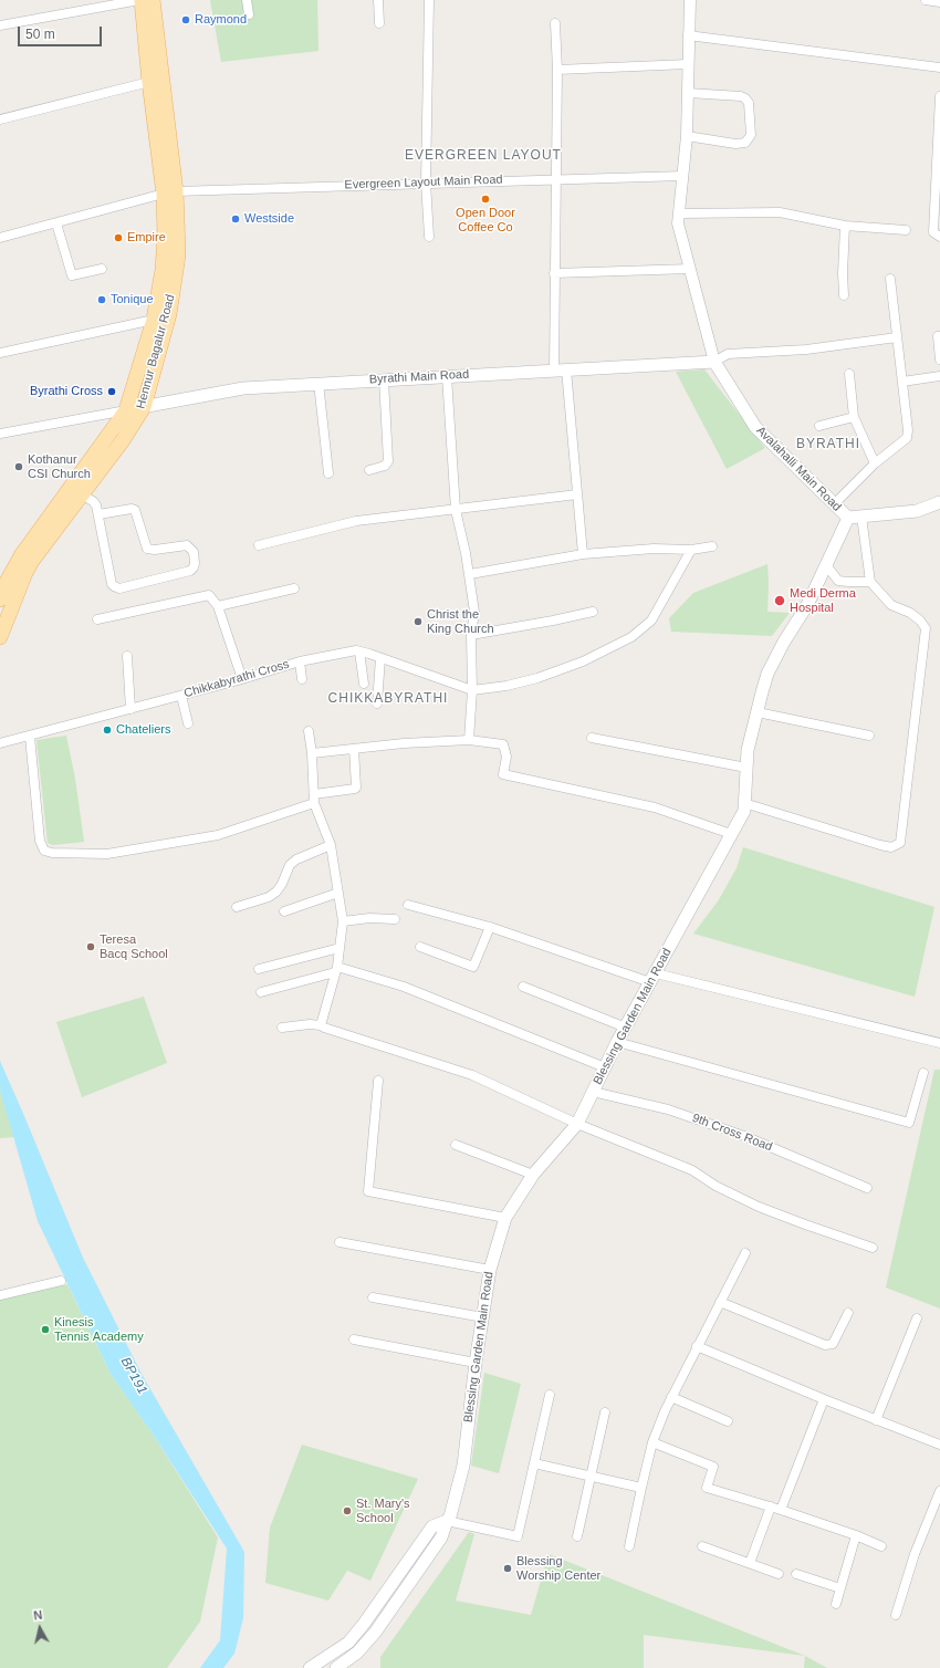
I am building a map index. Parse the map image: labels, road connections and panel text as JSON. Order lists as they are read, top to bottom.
{
  "streets": {
    "main road": [
      "Hennur Bagalur Road",
      "Byrathi Main Road",
      "Avalahalli Main Road",
      "Blessing Garden Main Road"
    ],
    "street": ["Evergreen Layout Main Road", "Chikkabyrathi Cross", "9th Cross Road"]
  },
  "crossings": [
    ["Evergreen Layout Main Road", "Hennur Bagalur Road"],
    ["Hennur Bagalur Road", "Byrathi Main Road"],
    ["Byrathi Main Road", "Avalahalli Main Road"],
    ["Avalahalli Main Road", "Blessing Garden Main Road"],
    ["Blessing Garden Main Road", "9th Cross Road"]
  ],
  "districts": ["EVERGREEN LAYOUT", "BYRATHI", "CHIKKABYRATHI"],
  "water": ["BP191"],
  "places": [
    "Raymond",
    "Open Door Coffee Co",
    "Westside",
    "Empire",
    "Tonique",
    "Byrathi Cross",
    "Kothanur CSI Church",
    "Medi Derma Hospital",
    "Christ the King Church",
    "Chateliers",
    "Teresa Bacq School",
    "Kinesis Tennis Academy",
    "St. Mary's School",
    "Blessing Worship Center"
  ],
  "scale_bar": "50 m",
  "north": "top"
}
